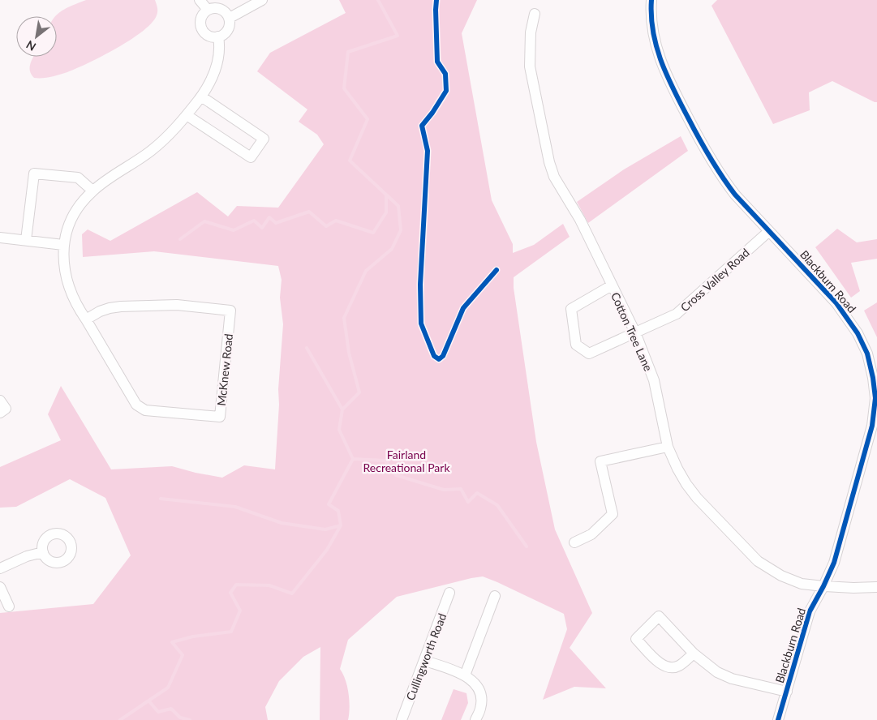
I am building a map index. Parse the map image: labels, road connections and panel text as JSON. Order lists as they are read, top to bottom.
{
  "streets": {
    "street": [
      "Cross Valley Road",
      "Blackburn Road",
      "Cotton Tree Lane",
      "McKnew Road",
      "Cullingworth Road"
    ]
  },
  "crossings": [
    ["Cross Valley Road", "Blackburn Road"],
    ["Cross Valley Road", "Cotton Tree Lane"],
    ["Blackburn Road", "Cotton Tree Lane"]
  ],
  "parks": ["Fairland Recreational Park"],
  "north": "bottom left"
}
